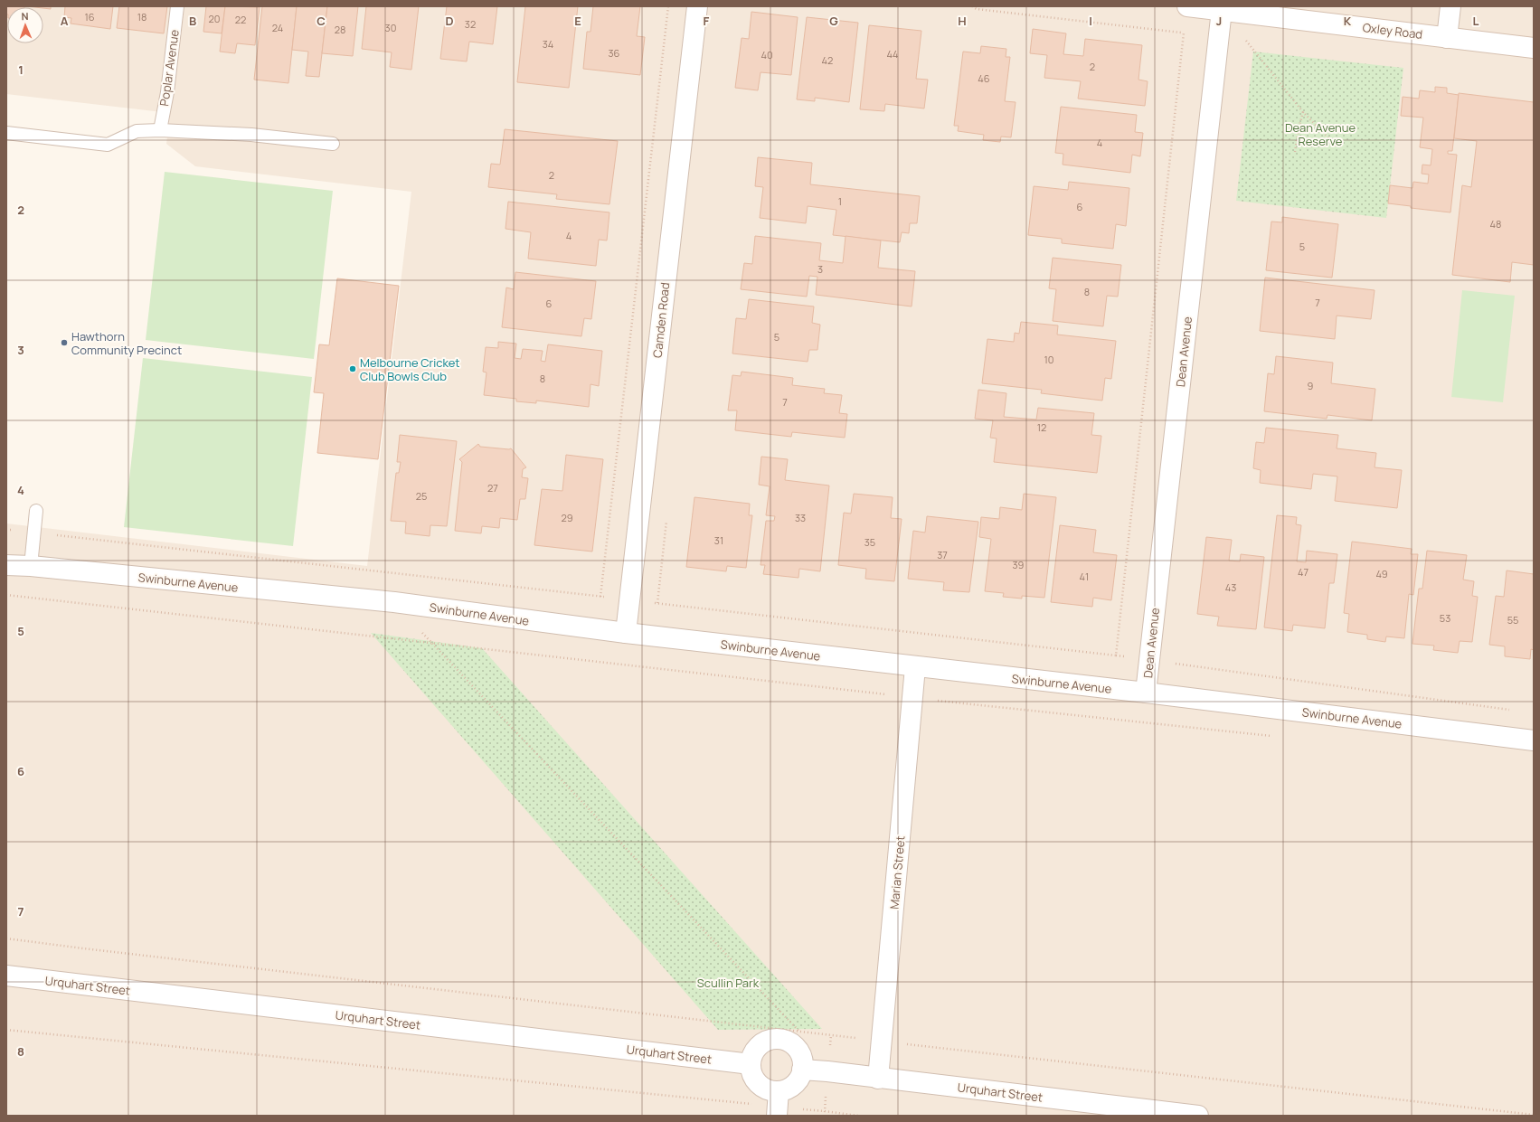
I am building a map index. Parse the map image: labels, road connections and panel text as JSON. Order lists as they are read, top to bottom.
{
  "streets": {
    "street": [
      "Oxley Road",
      "Camden Road",
      "Dean Avenue",
      "Swinburne Avenue",
      "Marian Street",
      "Urquhart Street"
    ],
    "lane": ["Poplar Avenue"]
  },
  "crossings": [
    ["Oxley Road", "Dean Avenue"],
    ["Camden Road", "Swinburne Avenue"],
    ["Dean Avenue", "Swinburne Avenue"],
    ["Swinburne Avenue", "Marian Street"],
    ["Marian Street", "Urquhart Street"]
  ],
  "parks": ["Dean Avenue Reserve", "Scullin Park"],
  "places": ["Hawthorn Community Precinct", "Melbourne Cricket Club Bowls Club"],
  "house_numbers": [
    "16",
    "18",
    "20",
    "22",
    "32",
    "24",
    "30",
    "28",
    "34",
    "36",
    "44",
    "40",
    "42",
    "2",
    "46",
    "4",
    "2",
    "1",
    "6",
    "48",
    "4",
    "5",
    "3",
    "8",
    "7",
    "6",
    "5",
    "10",
    "8",
    "9",
    "7",
    "12",
    "27",
    "25",
    "29",
    "33",
    "31",
    "35",
    "37",
    "39",
    "47",
    "49",
    "41",
    "43",
    "53",
    "55"
  ],
  "north": "top",
  "grid": {
    "columns": [
      "A",
      "B",
      "C",
      "D",
      "E",
      "F",
      "G",
      "H",
      "I",
      "J",
      "K",
      "L"
    ],
    "rows": [
      "1",
      "2",
      "3",
      "4",
      "5",
      "6",
      "7",
      "8"
    ]
  }
}
